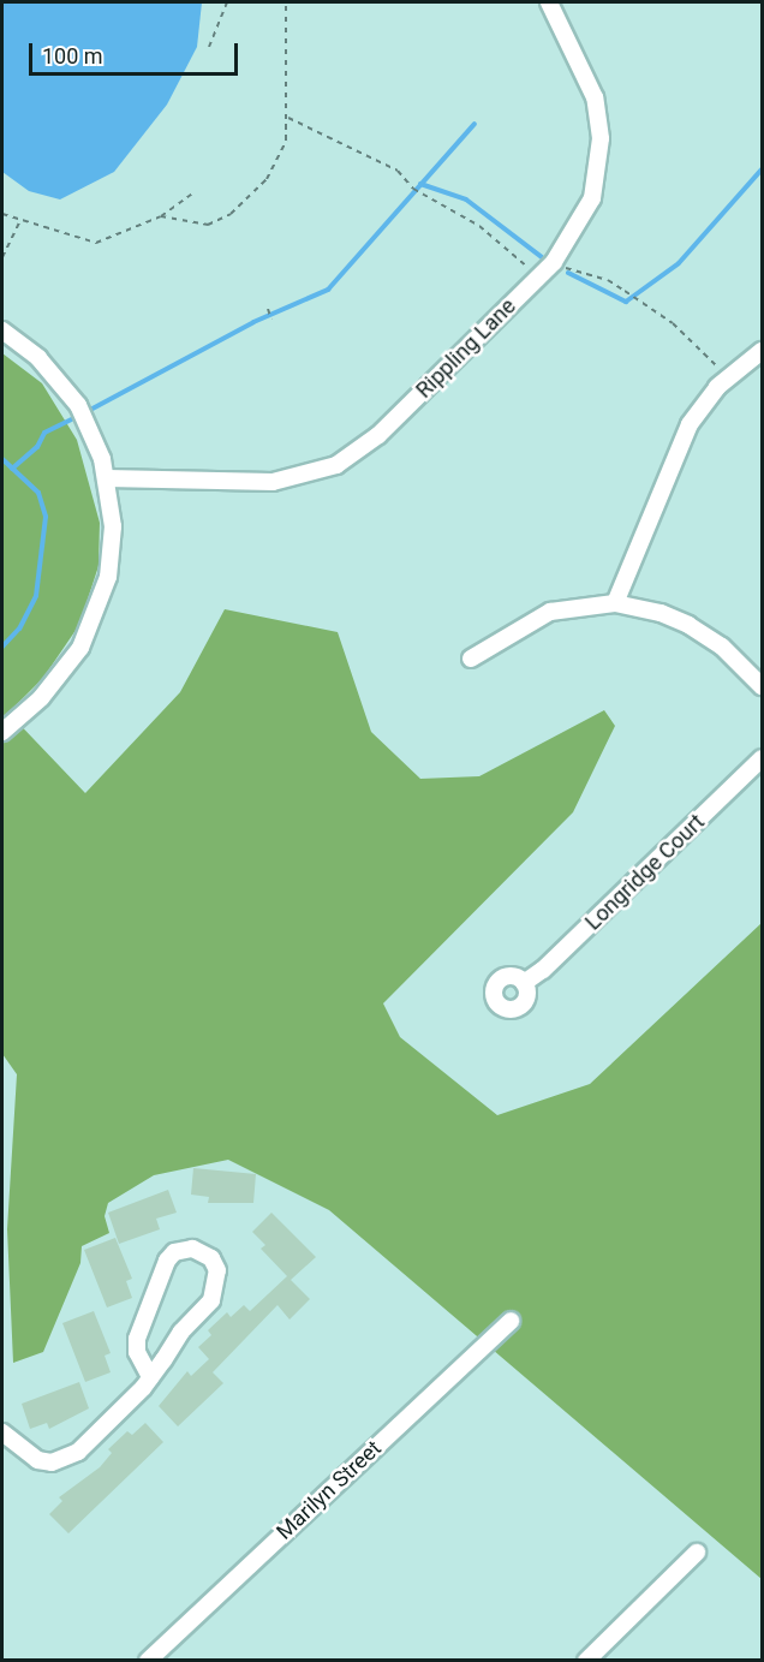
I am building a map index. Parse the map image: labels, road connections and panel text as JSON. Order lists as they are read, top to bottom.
{
  "streets": {
    "street": ["Rippling Lane", "Longridge Court", "Marilyn Street"]
  },
  "scale_bar": "100 m"
}
